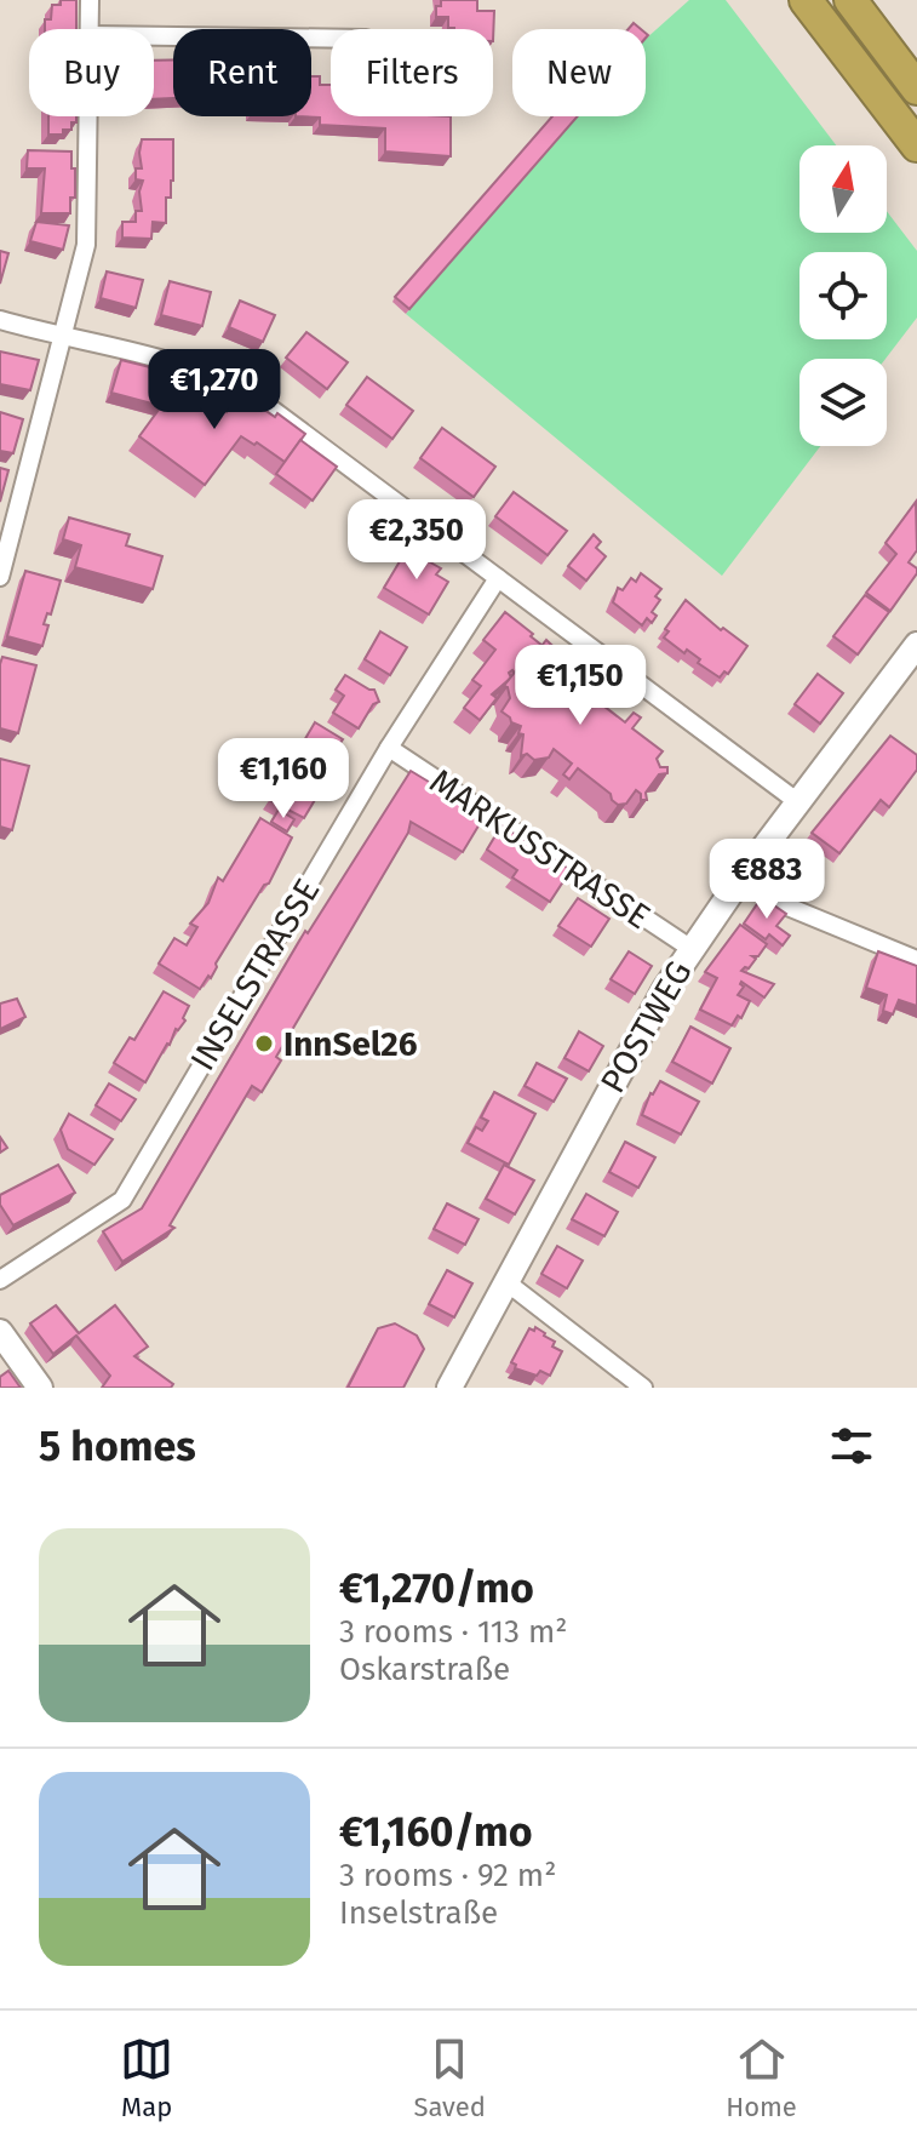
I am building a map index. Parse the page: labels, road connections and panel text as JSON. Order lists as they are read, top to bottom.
{
  "streets": {
    "main road": ["POSTWEG"],
    "street": ["MARKUSSTRASSE", "INSELSTRASSE"]
  },
  "crossings": [
    ["MARKUSSTRASSE", "INSELSTRASSE"],
    ["MARKUSSTRASSE", "POSTWEG"]
  ],
  "places": ["InnSel26"],
  "north": "top",
  "page": {
    "chip": [
      "Buy",
      "Rent",
      "Filters",
      "New"
    ],
    "price": [
      "€1,270",
      "€2,350",
      "€1,150",
      "€1,160",
      "€883"
    ],
    "heading": "5 homes",
    "list": [
      {
        "name": "€1,270/mo",
        "note": "3 rooms · 113 m² · Oskarstraße"
      },
      {
        "name": "€1,160/mo",
        "note": "3 rooms · 92 m² · Inselstraße"
      }
    ],
    "tabs": ["Map", "Saved", "Home"]
  }
}
